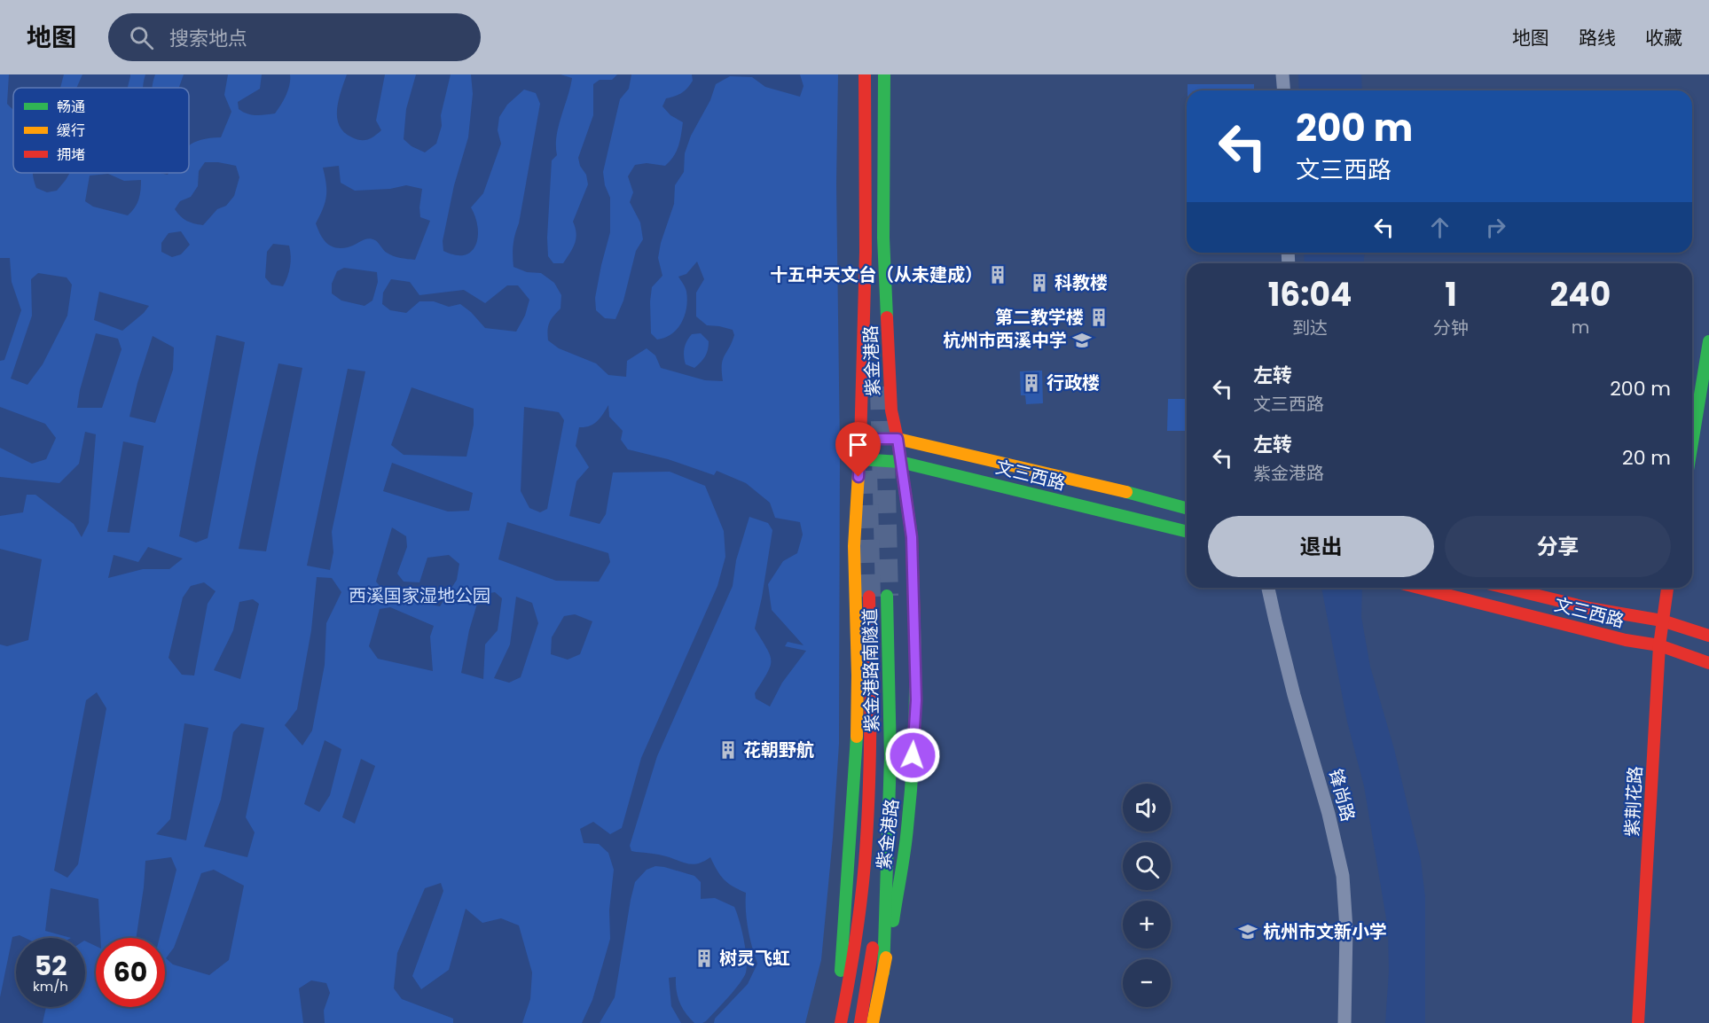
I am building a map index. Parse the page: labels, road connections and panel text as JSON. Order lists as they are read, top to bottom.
{
  "streets": {
    "main road": [
      "紫金港路",
      "文三西路",
      "紫金港路南隧道",
      "紫荆花路"
    ],
    "street": ["锋尚路"]
  },
  "crossings": [
    ["紫金港路", "文三西路"],
    ["紫金港路", "紫金港路南隧道"],
    ["文三西路", "紫荆花路"]
  ],
  "parks": ["西溪国家湿地公园"],
  "places": {
    "building": [
      "十五中天文台（从未建成）",
      "科教楼",
      "第二教学楼",
      "行政楼",
      "花朝野航",
      "树灵飞虹"
    ],
    "school or university": ["杭州市西溪中学", "杭州市文新小学"]
  },
  "legend": ["畅通", "缓行", "拥堵"],
  "page": {
    "header": "地图",
    "search": "搜索地点",
    "nav": ["地图", "路线", "收藏"],
    "turn": ["200 m", "文三西路"],
    "eta": [
      "16:04",
      "到达",
      "1",
      "分钟",
      "240",
      "m"
    ],
    "list": [
      {
        "name": "左转",
        "note": "文三西路",
        "value": "200 m"
      },
      {
        "name": "左转",
        "note": "紫金港路",
        "value": "20 m"
      }
    ],
    "buttons": ["退出", "分享"],
    "map_buttons": ["+", "−"],
    "speed": "52 km/h",
    "limit": "60"
  }
}
